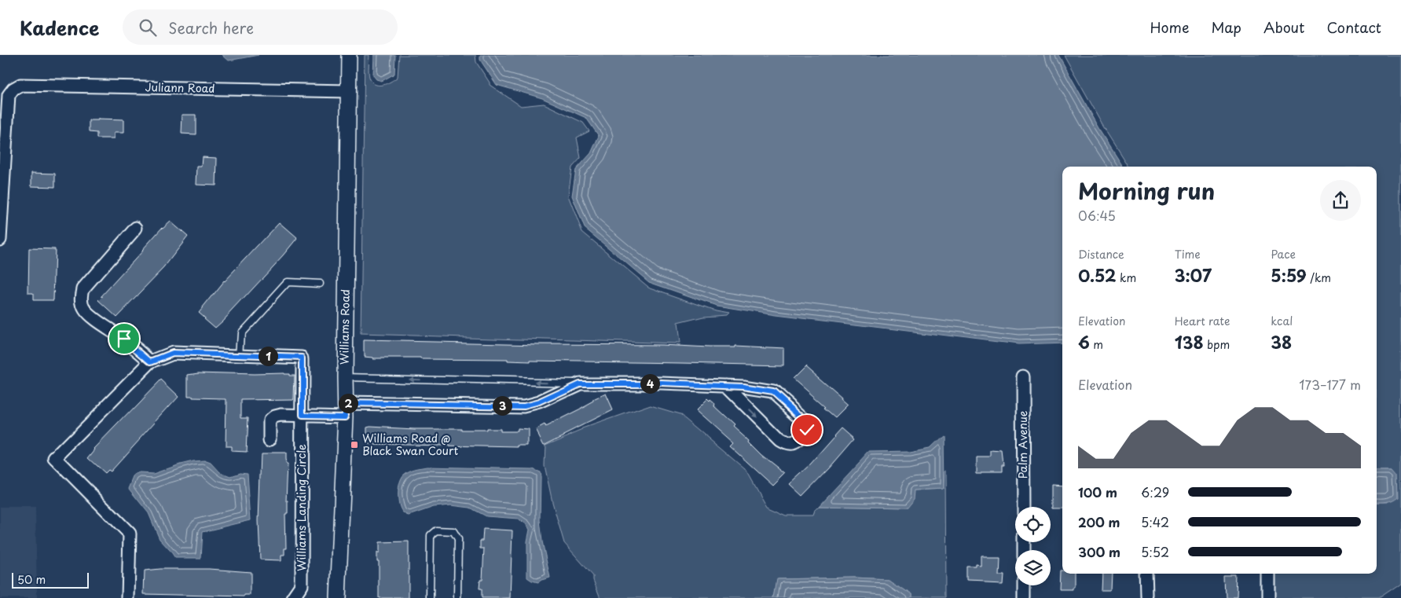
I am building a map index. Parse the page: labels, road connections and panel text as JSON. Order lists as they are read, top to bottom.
{
  "streets": {
    "street": [
      "Juliann Road",
      "Williams Road",
      "Palm Avenue",
      "Williams Landing Circle"
    ]
  },
  "crossings": [
    ["Juliann Road", "Williams Road"]
  ],
  "places": {
    "transit": ["Williams Road @ Black Swan Court"]
  },
  "scale_bar": "50 m",
  "page": {
    "header": "Kadence",
    "search": "Search here",
    "nav": [
      "Home",
      "Map",
      "About",
      "Contact"
    ],
    "heading": ["Morning run", "06:45"],
    "stats": [
      ["Distance", "0.52 km"],
      ["Time", "3:07"],
      ["Pace", "5:59 /km"],
      ["Elevation", "6 m"],
      ["Heart rate", "138 bpm"],
      ["kcal", "38"]
    ],
    "pins": [
      "1",
      "4",
      "2",
      "3"
    ],
    "chart": ["Elevation", "173–177 m"],
    "list": [
      {
        "name": "100 m",
        "note": "6:29"
      },
      {
        "name": "200 m",
        "note": "5:42"
      },
      {
        "name": "300 m",
        "note": "5:52"
      }
    ],
    "scale": "50 m"
  }
}
